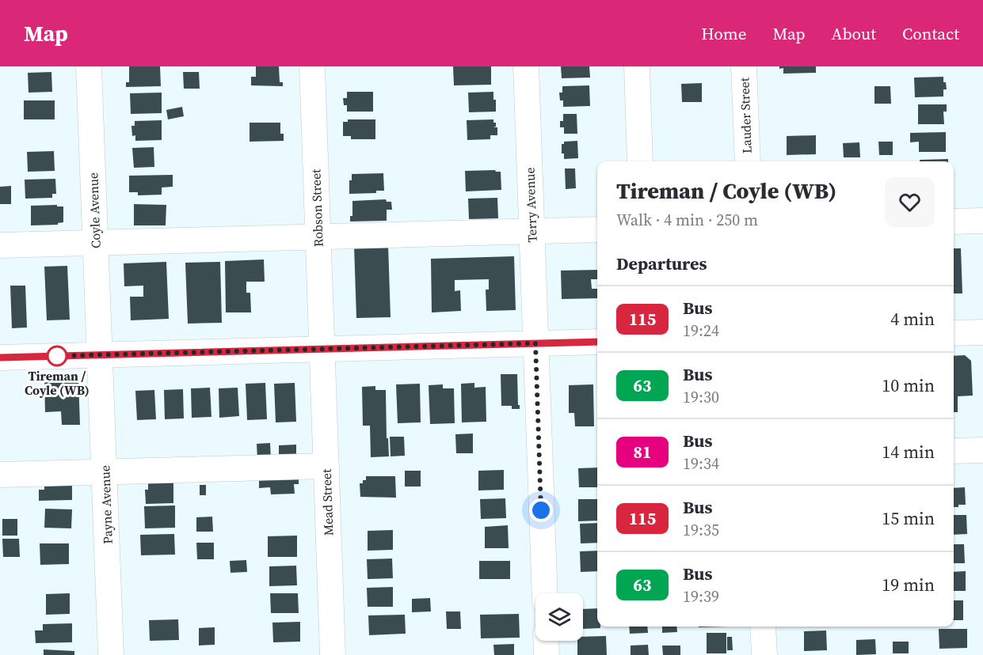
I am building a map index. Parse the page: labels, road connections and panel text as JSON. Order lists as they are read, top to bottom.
{
  "streets": {
    "street": [
      "Lauder Street",
      "Terry Avenue",
      "Robson Street",
      "Coyle Avenue",
      "Mead Street",
      "Payne Avenue"
    ]
  },
  "crossings": [
    ["Robson Street", "Mead Street"],
    ["Coyle Avenue", "Payne Avenue"]
  ],
  "places": ["Tireman / Coyle (WB)"],
  "lines": ["bus line 115"],
  "page": {
    "header": "Map",
    "nav": [
      "Home",
      "Map",
      "About",
      "Contact"
    ],
    "heading": [
      ["Tireman / Coyle (WB)", "Walk · 4 min · 250 m"],
      "Departures"
    ],
    "list": [
      {
        "mark": "115",
        "name": "Bus",
        "note": "19:24",
        "value": "4 min"
      },
      {
        "mark": "63",
        "name": "Bus",
        "note": "19:30",
        "value": "10 min"
      },
      {
        "mark": "81",
        "name": "Bus",
        "note": "19:34",
        "value": "14 min"
      },
      {
        "mark": "115",
        "name": "Bus",
        "note": "19:35",
        "value": "15 min"
      },
      {
        "mark": "63",
        "name": "Bus",
        "note": "19:39",
        "value": "19 min"
      }
    ]
  }
}
